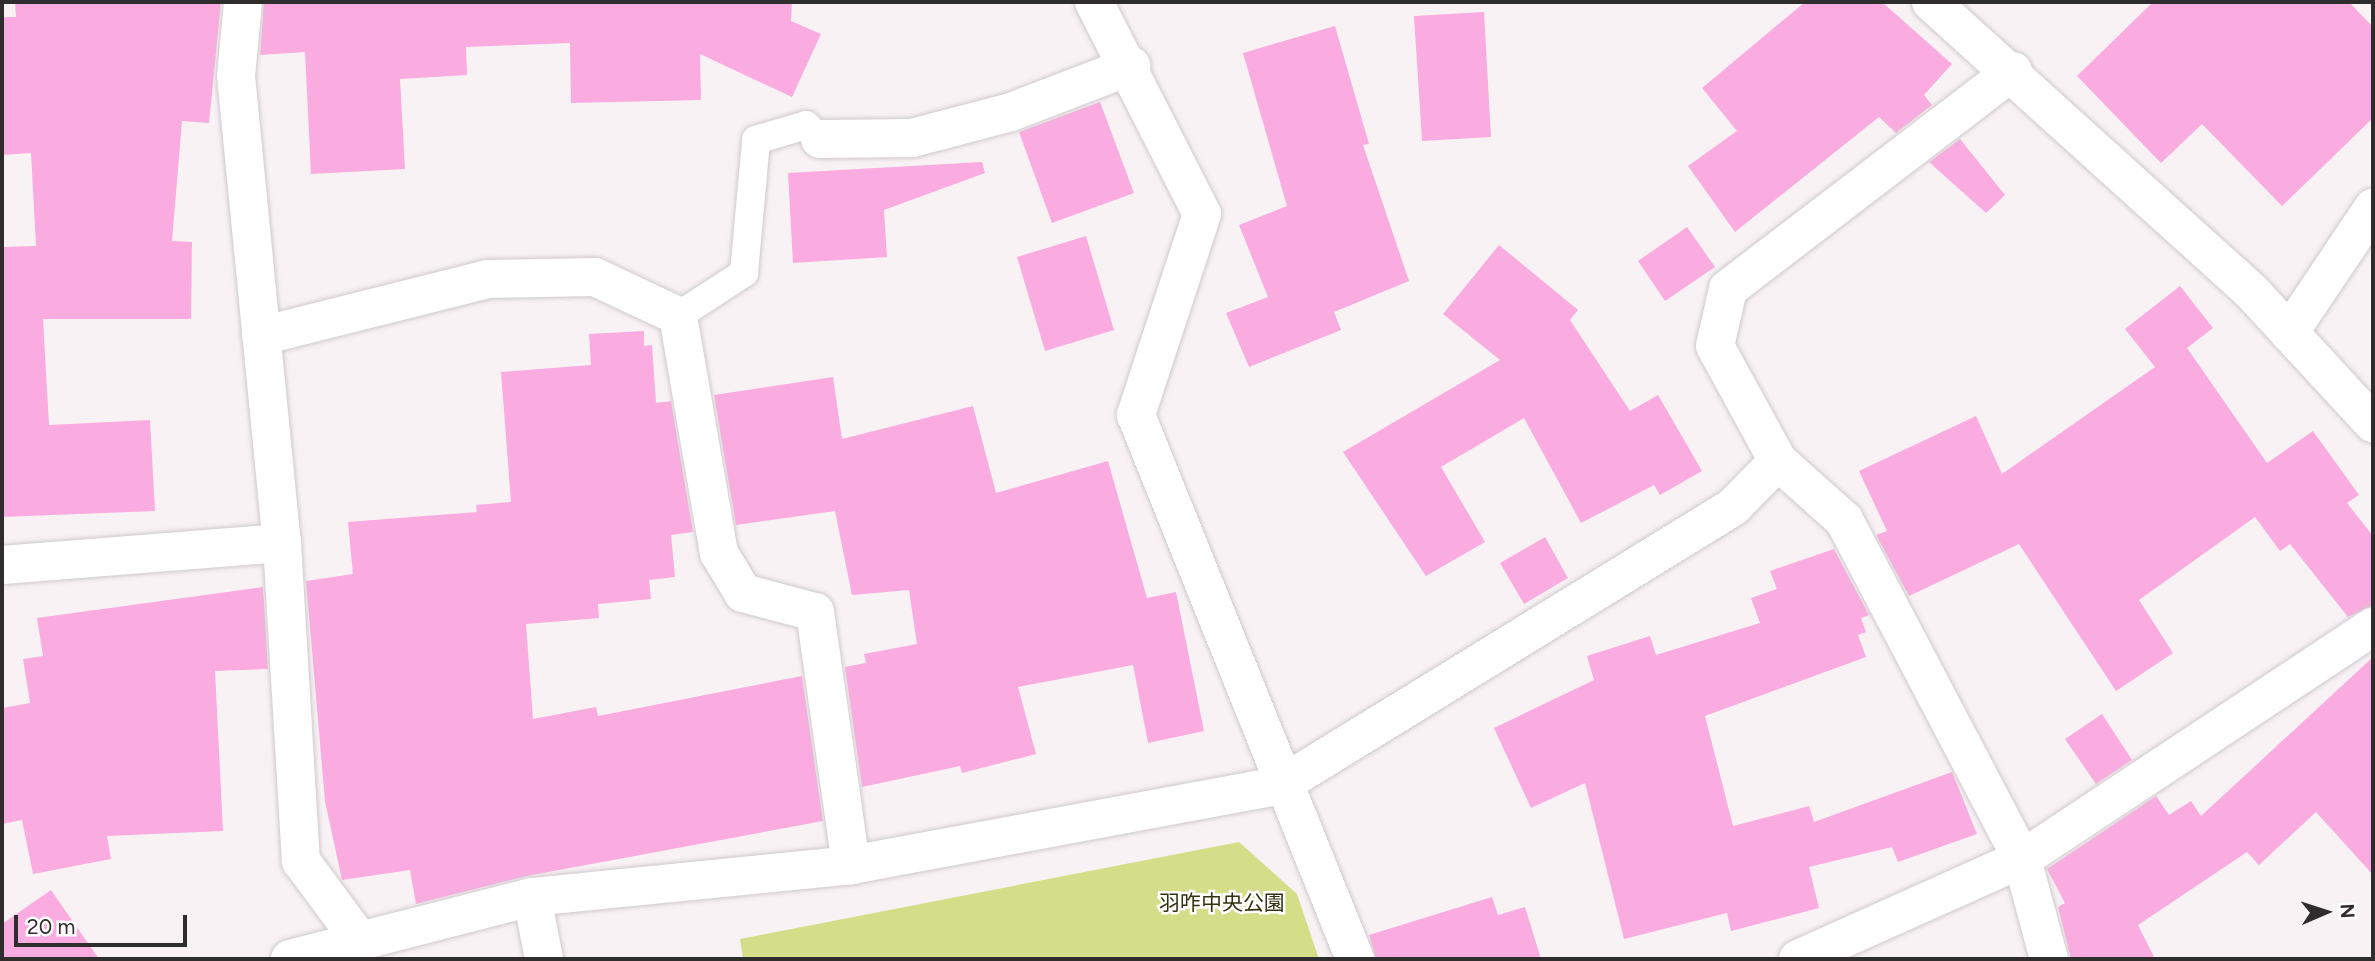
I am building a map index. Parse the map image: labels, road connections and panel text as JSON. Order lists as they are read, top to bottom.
{
  "parks": ["羽咋中央公園"],
  "scale_bar": "20 m",
  "north": "right"
}
